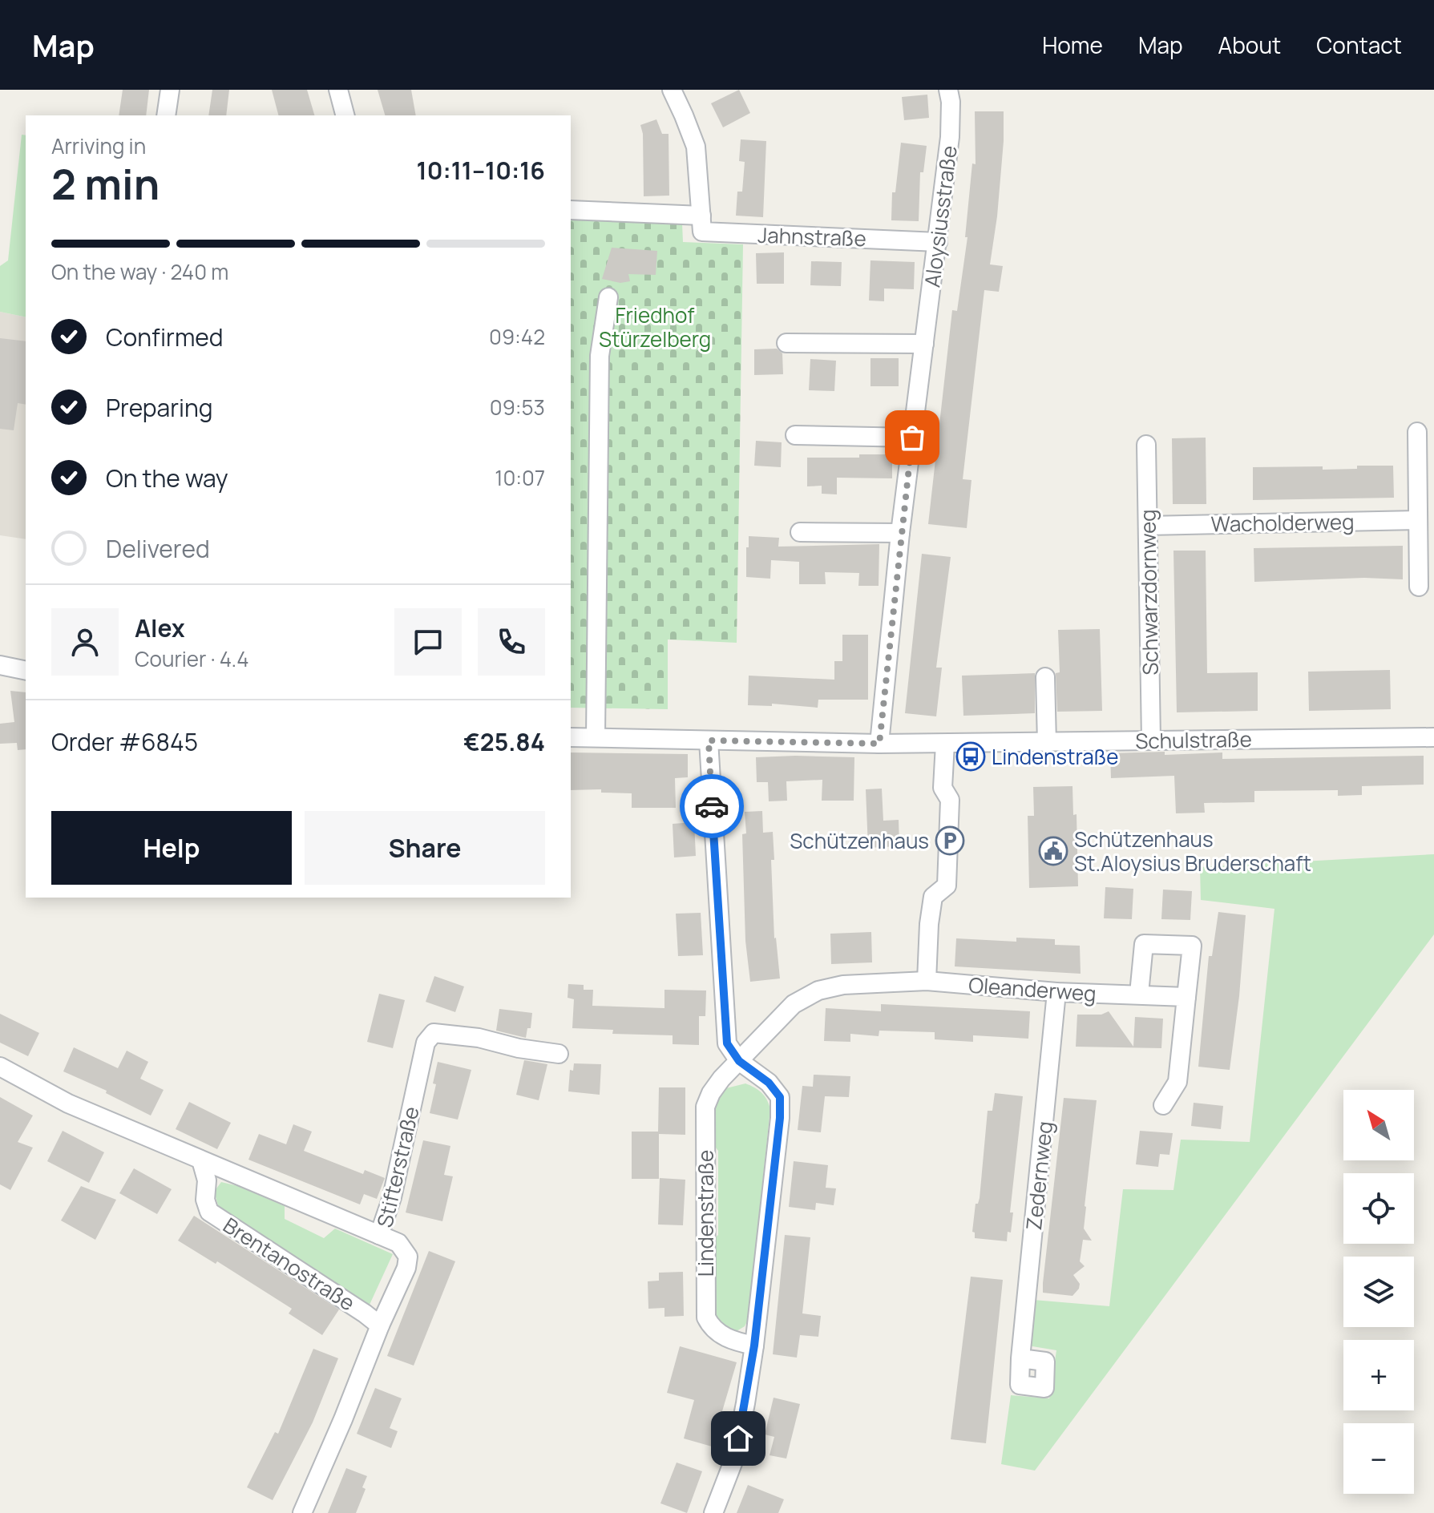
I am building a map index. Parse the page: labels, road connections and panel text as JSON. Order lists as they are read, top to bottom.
{
  "streets": {
    "street": [
      "Aloysiusstraße",
      "Jahnstraße",
      "Wacholderweg",
      "Schwarzdornweg",
      "Schulstraße",
      "Oleanderweg",
      "Stifterstraße",
      "Zedernweg",
      "Lindenstraße",
      "Brentanostraße"
    ]
  },
  "crossings": [
    ["Aloysiusstraße", "Jahnstraße"],
    ["Aloysiusstraße", "Schulstraße"],
    ["Wacholderweg", "Schwarzdornweg"],
    ["Schwarzdornweg", "Schulstraße"],
    ["Oleanderweg", "Zedernweg"],
    ["Oleanderweg", "Lindenstraße"],
    ["Stifterstraße", "Brentanostraße"]
  ],
  "parks": ["Friedhof Stürzelberg"],
  "places": {
    "bus stop": ["Lindenstraße"],
    "parking": ["Schützenhaus"],
    "public building": ["Schützenhaus St.Aloysius Bruderschaft"]
  },
  "north": "top left",
  "page": {
    "header": "Map",
    "nav": [
      "Home",
      "Map",
      "About",
      "Contact"
    ],
    "heading": ["2 min", "Arriving in", "10:11–10:16"],
    "panel": [
      "Alex",
      "Courier · 4.4",
      "Order #6845",
      "€25.84"
    ],
    "bar": "On the way · 240 m",
    "list": [
      ["Confirmed", "09:42"],
      ["Preparing", "09:53"],
      ["On the way", "10:07"],
      "Delivered"
    ],
    "buttons": ["Help", "Share"],
    "map_buttons": ["+", "−"]
  }
}
